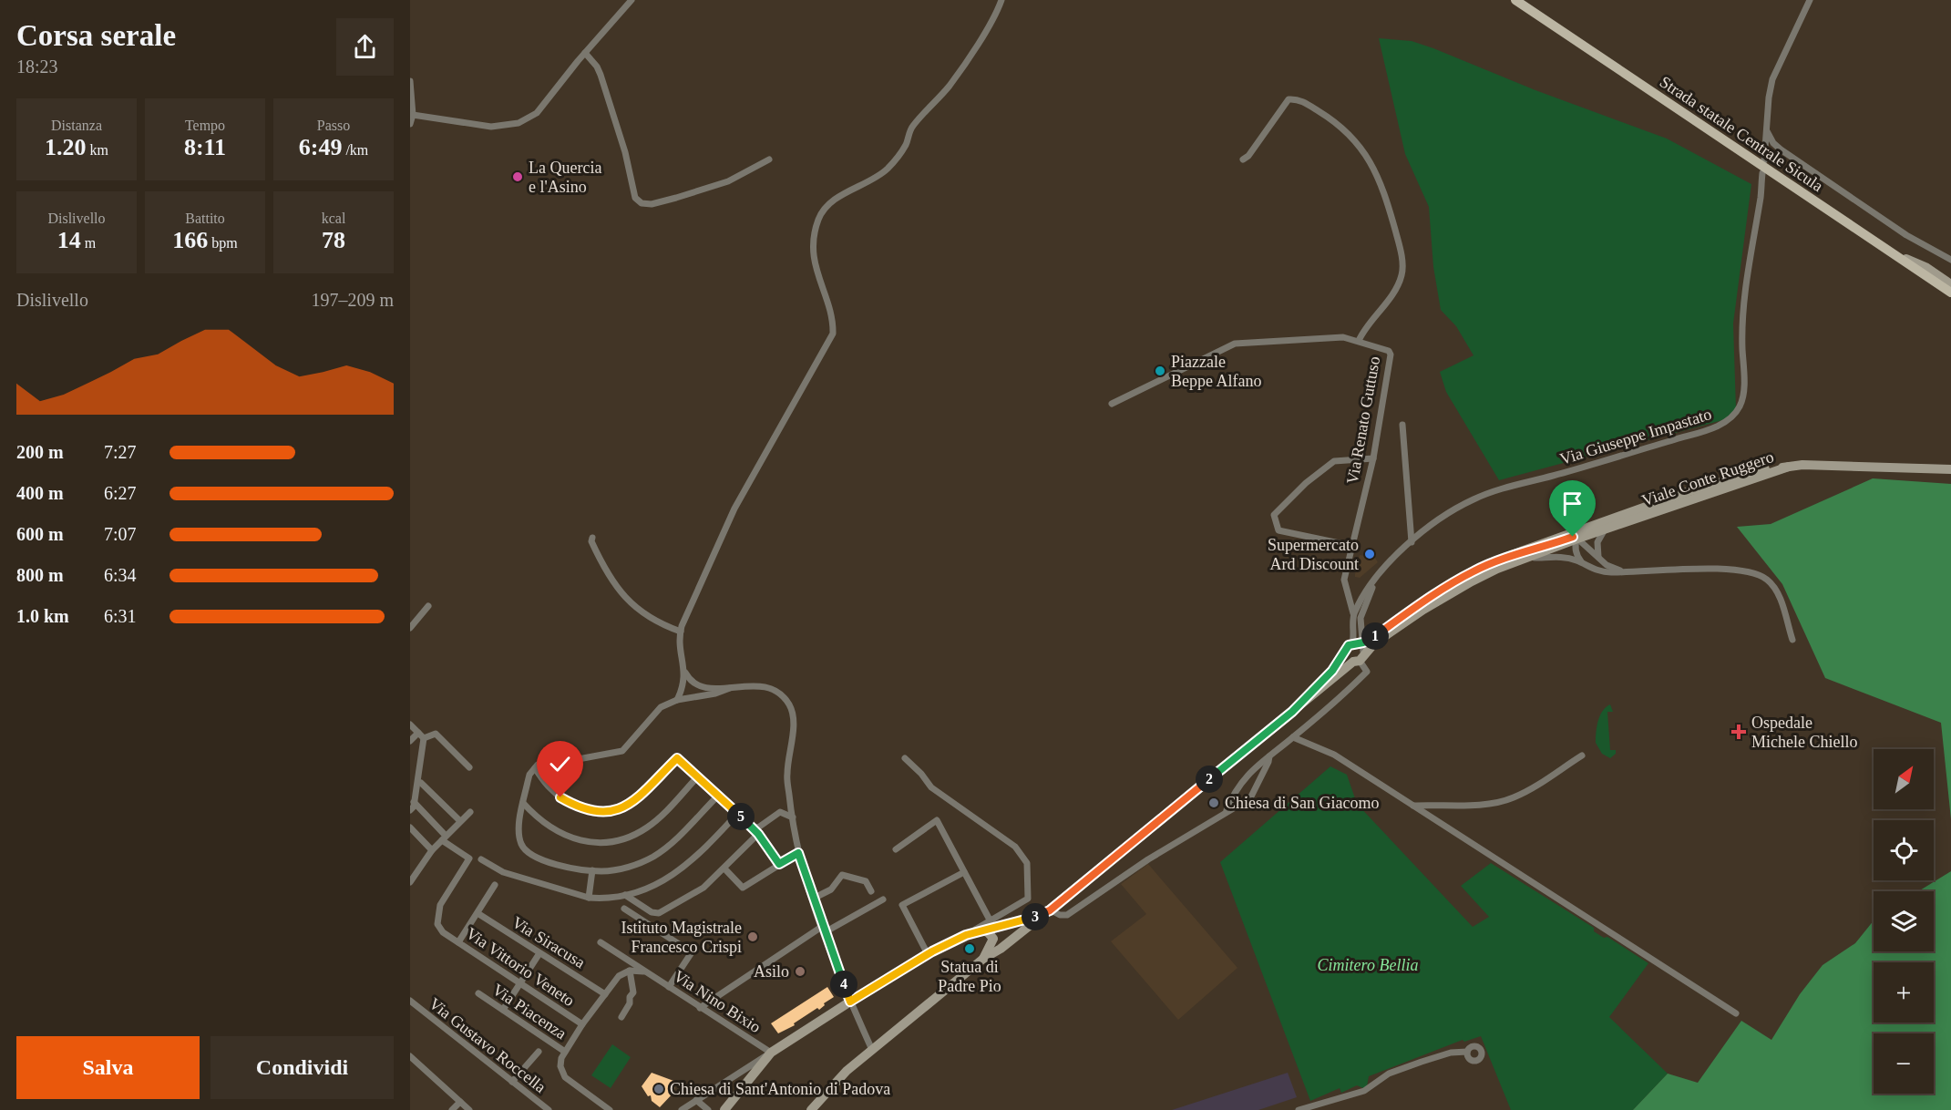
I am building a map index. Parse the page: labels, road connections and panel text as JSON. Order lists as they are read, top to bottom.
{
  "streets": {
    "main road": ["Strada statale Centrale Sicula", "Viale Conte Ruggero"],
    "street": [
      "Via Renato Guttuso",
      "Via Giuseppe Impastato",
      "Via Siracusa",
      "Via Vittorio Veneto",
      "Via Nino Bixio",
      "Via Piacenza",
      "Via Gustavo Roccella"
    ]
  },
  "crossings": [
    ["Via Renato Guttuso", "Viale Conte Ruggero"]
  ],
  "parks": ["Cimitero Bellia"],
  "places": {
    "other": [
      "La Quercia e l'Asino",
      "Piazzale Beppe Alfano",
      "Supermercato Ard Discount",
      "Chiesa di San Giacomo",
      "Istituto Magistrale Francesco Crispi",
      "Statua di Padre Pio",
      "Asilo",
      "Chiesa di Sant'Antonio di Padova"
    ],
    "health": ["Ospedale Michele Chiello"]
  },
  "north": "top right",
  "page": {
    "heading": ["Corsa serale", "18:23"],
    "stats": [
      ["Distanza", "1.20 km"],
      ["Tempo", "8:11"],
      ["Passo", "6:49 /km"],
      ["Dislivello", "14 m"],
      ["Battito", "166 bpm"],
      ["kcal", "78"]
    ],
    "chart": ["Dislivello", "197–209 m"],
    "list": [
      {
        "name": "200 m",
        "note": "7:27"
      },
      {
        "name": "400 m",
        "note": "6:27"
      },
      {
        "name": "600 m",
        "note": "7:07"
      },
      {
        "name": "800 m",
        "note": "6:34"
      },
      {
        "name": "1.0 km",
        "note": "6:31"
      }
    ],
    "pins": [
      "1",
      "2",
      "5",
      "3",
      "4"
    ],
    "map_buttons": ["+", "−"],
    "buttons": ["Salva", "Condividi"]
  }
}
